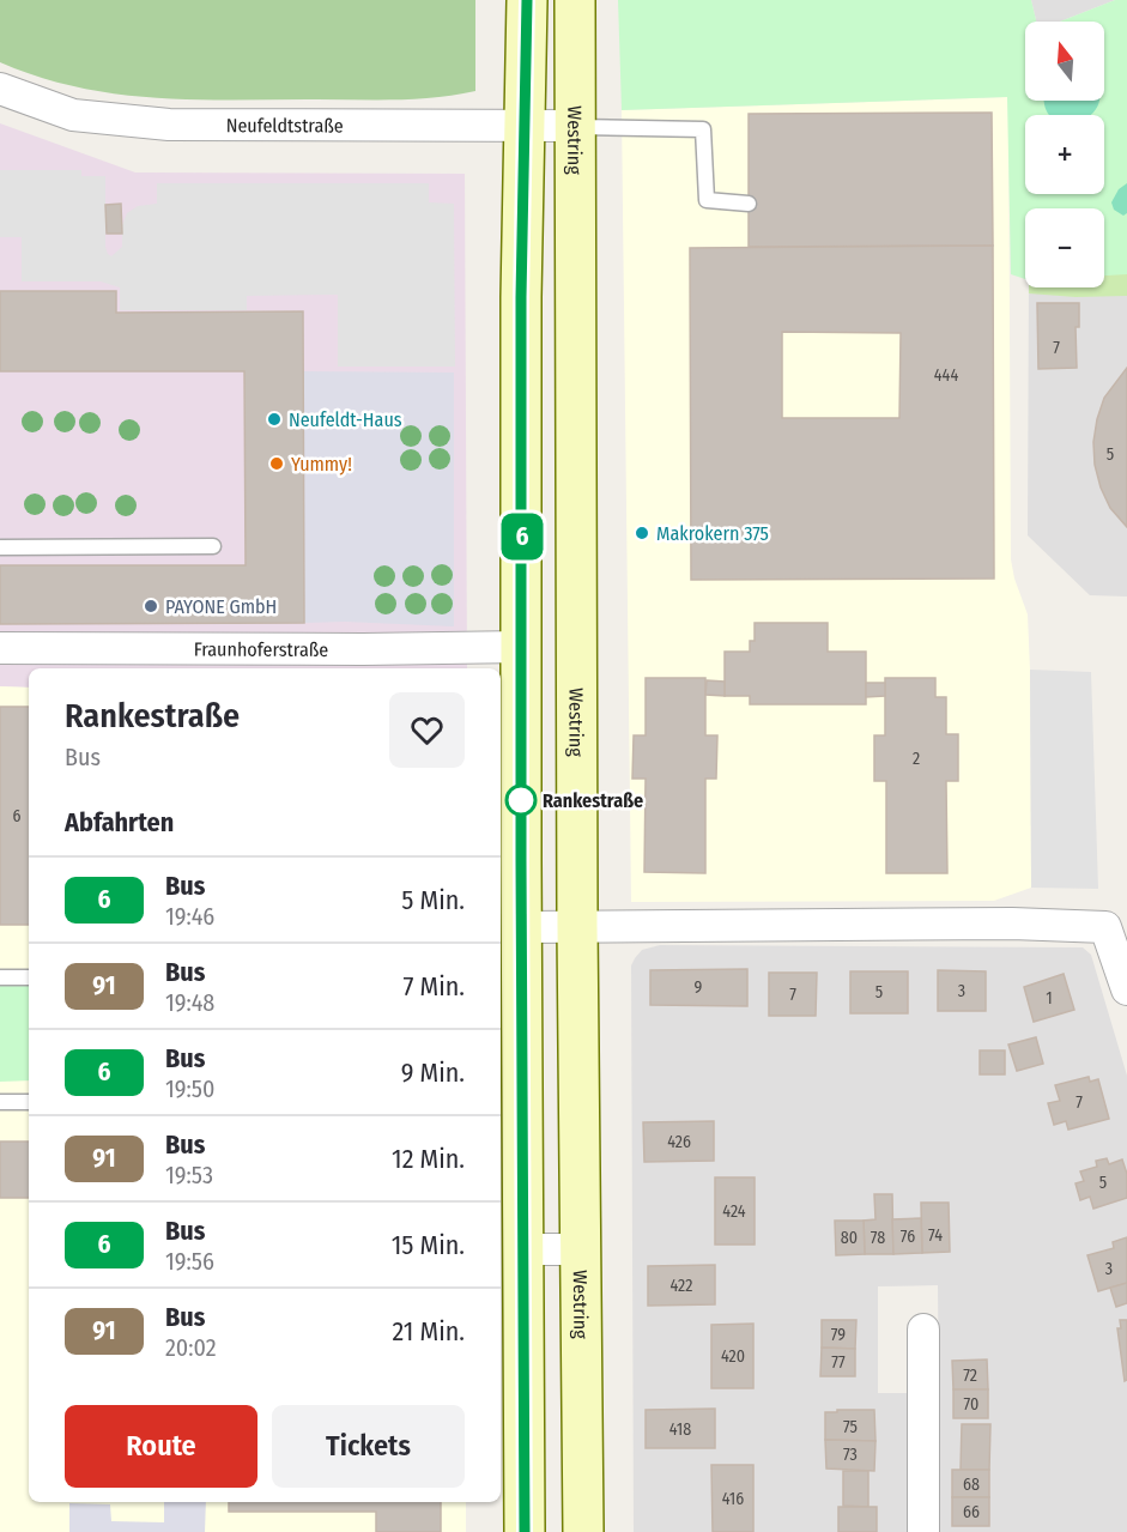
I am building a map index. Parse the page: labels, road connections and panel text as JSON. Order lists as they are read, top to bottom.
{
  "streets": {
    "main road": ["Westring"],
    "street": ["Neufeldtstraße", "Fraunhoferstraße"]
  },
  "crossings": [
    ["Neufeldtstraße", "Westring"]
  ],
  "places": [
    "Neufeldt-Haus",
    "Yummy!",
    "Makrokern 375",
    "PAYONE GmbH",
    "Rankestraße"
  ],
  "lines": ["bus line 6"],
  "house_numbers": [
    "7",
    "444",
    "5",
    "2",
    "6",
    "9",
    "3",
    "5",
    "7",
    "1",
    "7",
    "426",
    "5",
    "424",
    "74",
    "76",
    "80",
    "78",
    "3",
    "422",
    "79",
    "420",
    "77",
    "72",
    "70",
    "75",
    "418",
    "73",
    "68",
    "416",
    "66"
  ],
  "north": "top",
  "page": {
    "on_map": "6",
    "map_buttons": ["+", "−"],
    "heading": [
      ["Rankestraße", "Bus"],
      "Abfahrten"
    ],
    "list": [
      {
        "mark": "6",
        "name": "Bus",
        "note": "19:46",
        "value": "5 Min."
      },
      {
        "mark": "91",
        "name": "Bus",
        "note": "19:48",
        "value": "7 Min."
      },
      {
        "mark": "6",
        "name": "Bus",
        "note": "19:50",
        "value": "9 Min."
      },
      {
        "mark": "91",
        "name": "Bus",
        "note": "19:53",
        "value": "12 Min."
      },
      {
        "mark": "6",
        "name": "Bus",
        "note": "19:56",
        "value": "15 Min."
      },
      {
        "mark": "91",
        "name": "Bus",
        "note": "20:02",
        "value": "21 Min."
      }
    ],
    "buttons": ["Route", "Tickets"]
  }
}
